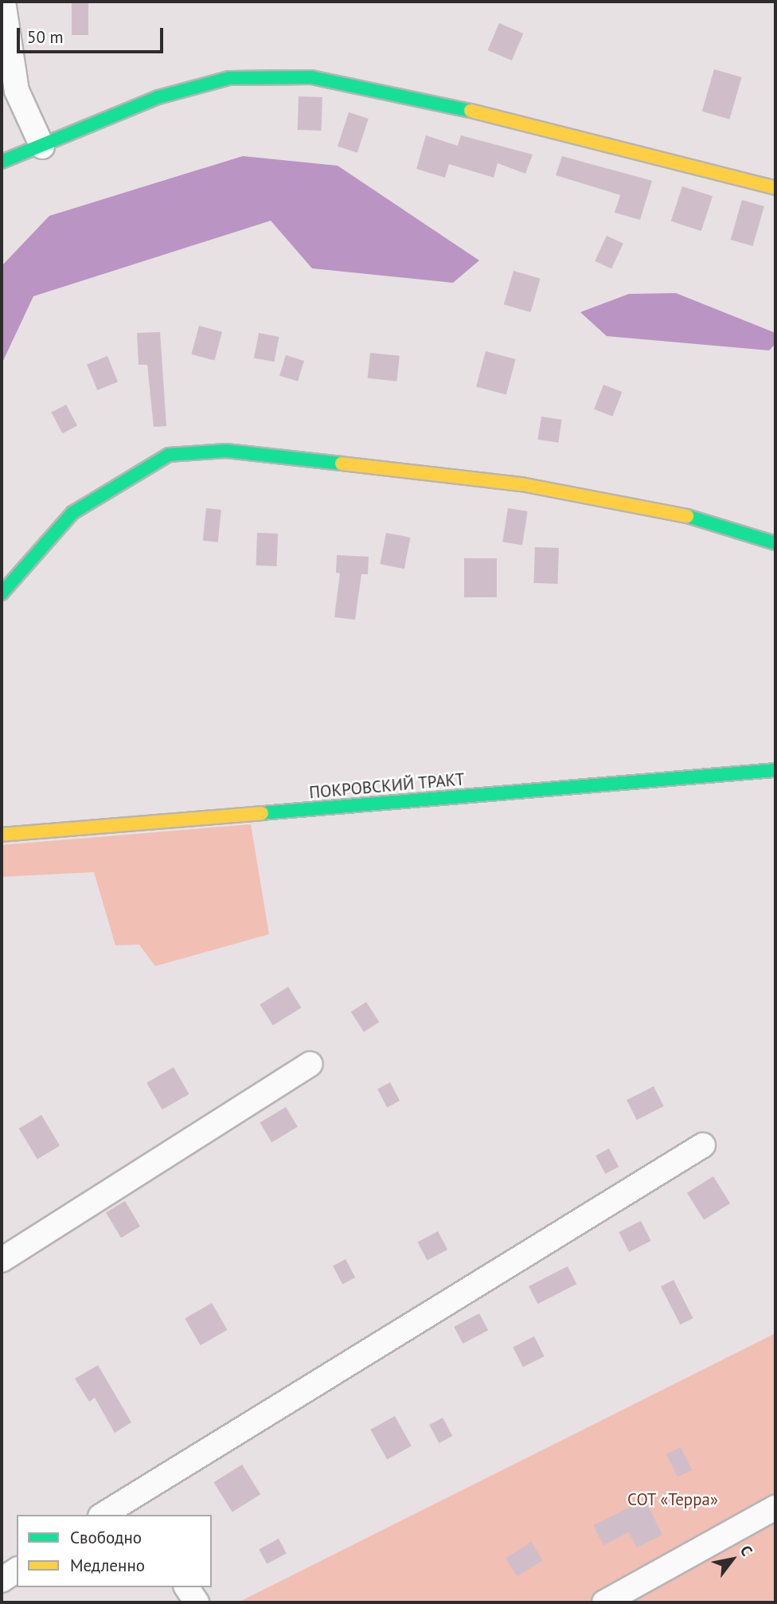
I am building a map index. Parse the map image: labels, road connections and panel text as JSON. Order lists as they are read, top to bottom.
{
  "streets": {
    "street": ["ПОКРОВСКИЙ ТРАКТ"]
  },
  "parks": ["СОТ «Терра»"],
  "legend": ["Свободно", "Медленно"],
  "scale_bar": "50 m",
  "north": "top right"
}
